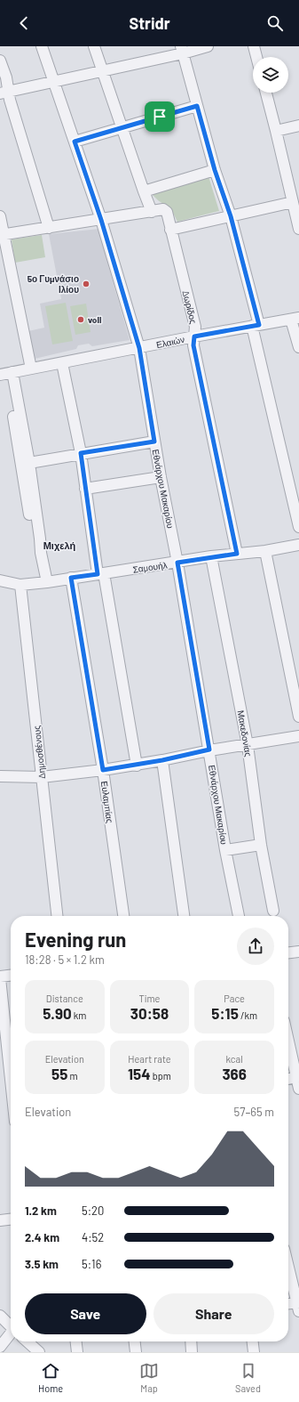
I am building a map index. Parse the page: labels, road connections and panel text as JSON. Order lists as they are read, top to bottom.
{
  "streets": {
    "street": [
      "Δωρίδος",
      "Ελαιών",
      "Εθνάρχου Μακαρίου",
      "Σαμουήλ",
      "Μακεδονίας",
      "Δημοσθένους",
      "Ευλαμπίας"
    ]
  },
  "crossings": [
    ["Δωρίδος", "Ελαιών"],
    ["Δωρίδος", "Σαμουήλ"],
    ["Ελαιών", "Εθνάρχου Μακαρίου"],
    ["Εθνάρχου Μακαρίου", "Σαμουήλ"],
    ["Σαμουήλ", "Μακεδονίας"],
    ["Σαμουήλ", "Δημοσθένους"],
    ["Σαμουήλ", "Ευλαμπίας"]
  ],
  "districts": ["Μιχελή"],
  "places": ["5ο Γυμνάσιο Ιλίου", "voll"],
  "page": {
    "header": "Stridr",
    "heading": ["Evening run", "18:28 · 5 × 1.2 km"],
    "stats": [
      ["Distance", "5.90 km"],
      ["Time", "30:58"],
      ["Pace", "5:15 /km"],
      ["Elevation", "55 m"],
      ["Heart rate", "154 bpm"],
      ["kcal", "366"]
    ],
    "chart": ["Elevation", "57–65 m"],
    "list": [
      {
        "name": "1.2 km",
        "note": "5:20"
      },
      {
        "name": "2.4 km",
        "note": "4:52"
      },
      {
        "name": "3.5 km",
        "note": "5:16"
      }
    ],
    "buttons": ["Save", "Share"],
    "tabs": ["Home", "Map", "Saved"]
  }
}
